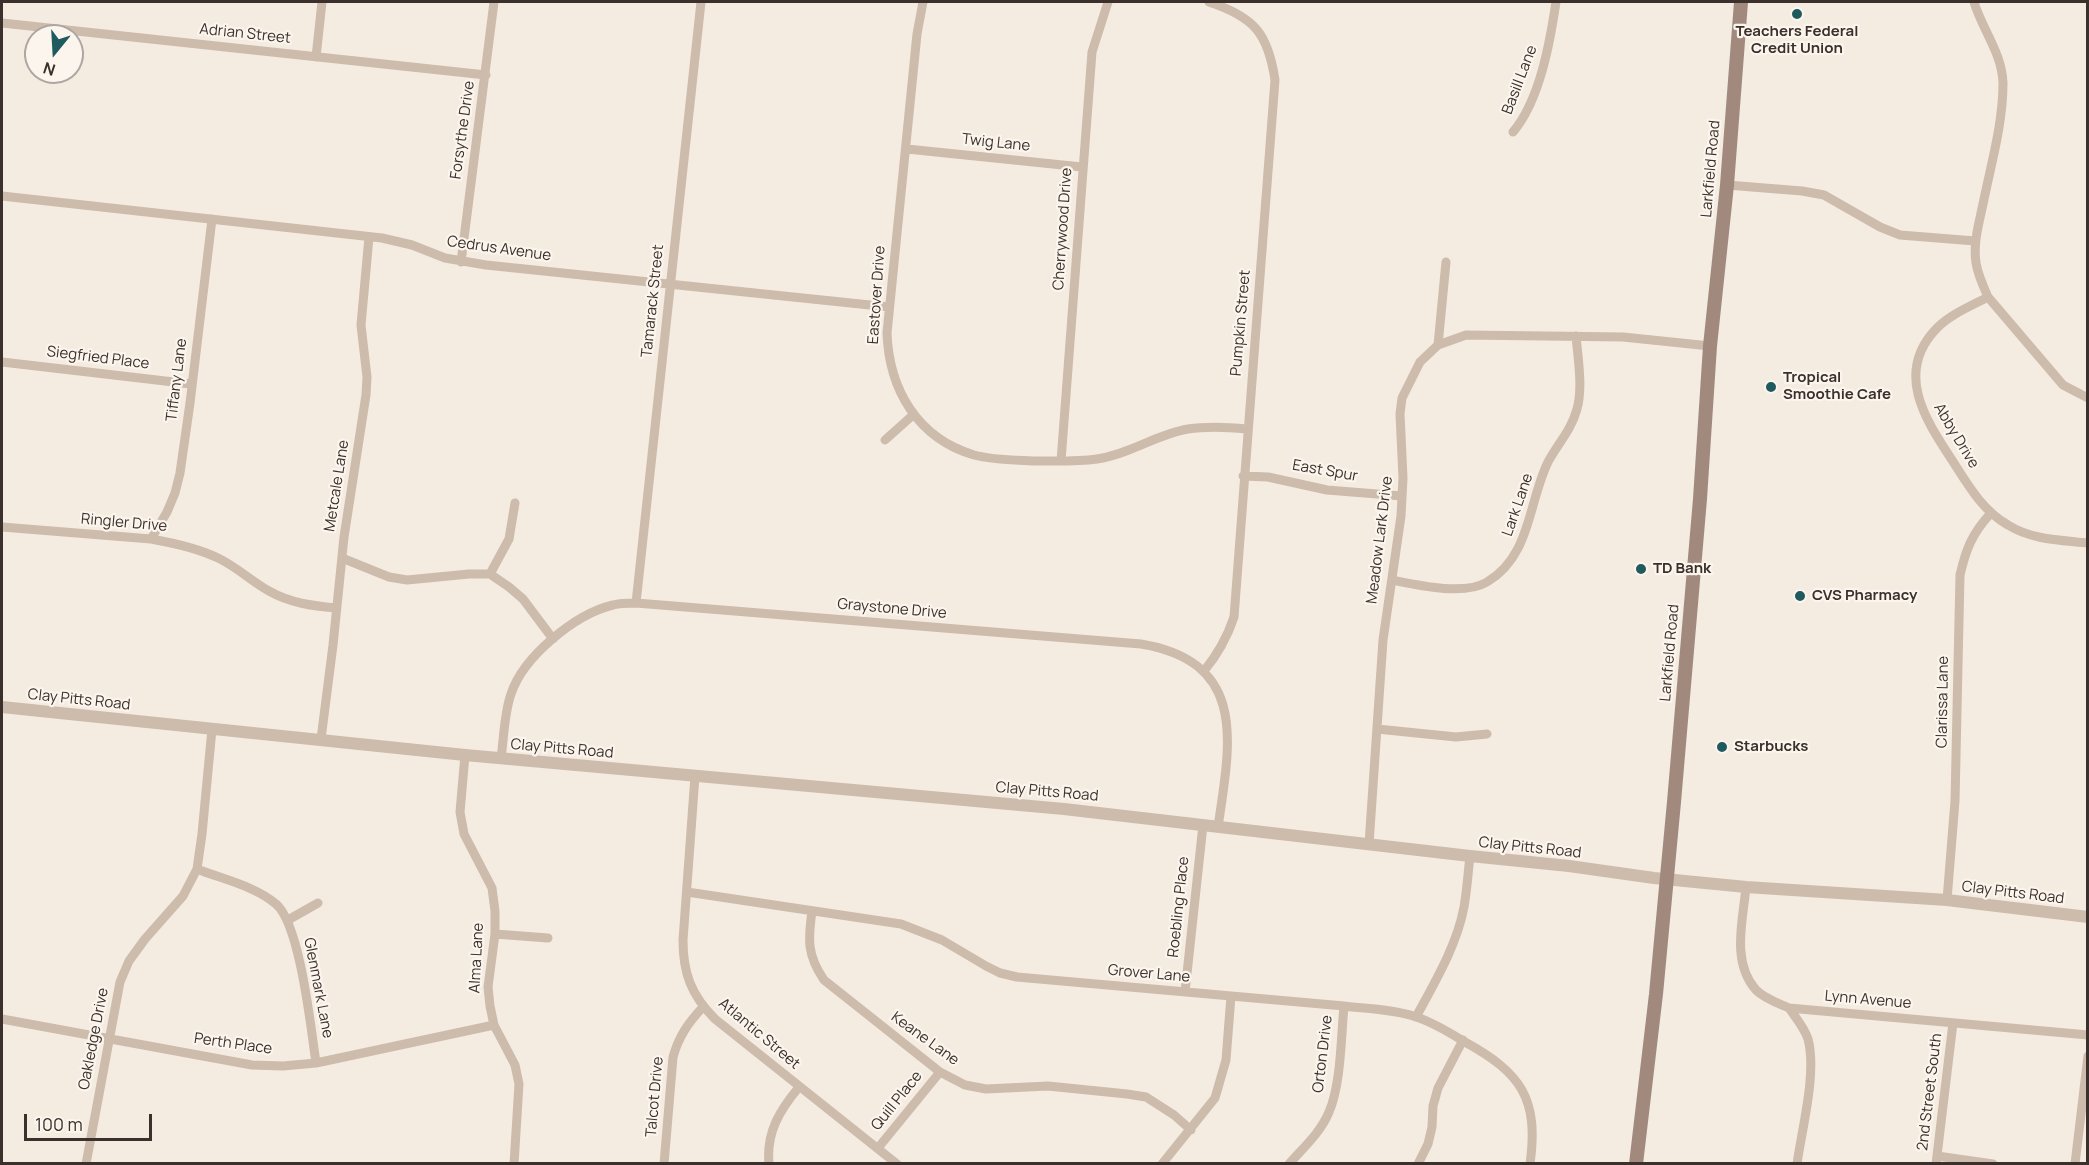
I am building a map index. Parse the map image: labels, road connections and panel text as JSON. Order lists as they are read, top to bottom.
{
  "streets": {
    "main road": ["Larkfield Road"],
    "street": [
      "Adrian Street",
      "Basill Lane",
      "Forsythe Drive",
      "Twig Lane",
      "Cherrywood Drive",
      "Cedrus Avenue",
      "Eastover Drive",
      "Tamarack Street",
      "Pumpkin Street",
      "Siegfried Place",
      "Tiffany Lane",
      "Abby Drive",
      "East Spur",
      "Metcale Lane",
      "Lark Lane",
      "Ringler Drive",
      "Meadow Lark Drive",
      "Graystone Drive",
      "Clay Pitts Road",
      "Clarissa Lane",
      "Roebling Place",
      "Alma Lane",
      "Grover Lane",
      "Glenmark Lane",
      "Lynn Avenue",
      "Atlantic Street",
      "Oakledge Drive",
      "Keane Lane",
      "Perth Place",
      "Orton Drive",
      "2nd Street South",
      "Talcot Drive",
      "Quill Place"
    ]
  },
  "crossings": [
    ["Adrian Street", "Forsythe Drive"],
    ["Forsythe Drive", "Cedrus Avenue"],
    ["Twig Lane", "Cherrywood Drive"],
    ["Twig Lane", "Eastover Drive"],
    ["Larkfield Road", "Meadow Lark Drive"],
    ["Larkfield Road", "Clay Pitts Road"],
    ["Cherrywood Drive", "Eastover Drive"],
    ["Cedrus Avenue", "Eastover Drive"],
    ["Cedrus Avenue", "Tamarack Street"],
    ["Cedrus Avenue", "Tiffany Lane"],
    ["Cedrus Avenue", "Metcale Lane"],
    ["Eastover Drive", "Pumpkin Street"],
    ["Tamarack Street", "Graystone Drive"],
    ["Pumpkin Street", "East Spur"],
    ["Pumpkin Street", "Graystone Drive"],
    ["Siegfried Place", "Tiffany Lane"],
    ["Tiffany Lane", "Ringler Drive"],
    ["Abby Drive", "Clarissa Lane"],
    ["East Spur", "Meadow Lark Drive"],
    ["Metcale Lane", "Ringler Drive"],
    ["Metcale Lane", "Clay Pitts Road"],
    ["Lark Lane", "Meadow Lark Drive"],
    ["Meadow Lark Drive", "Clay Pitts Road"],
    ["Graystone Drive", "Clay Pitts Road"],
    ["Clay Pitts Road", "Clarissa Lane"],
    ["Clay Pitts Road", "Roebling Place"],
    ["Clay Pitts Road", "Alma Lane"],
    ["Clay Pitts Road", "Lynn Avenue"],
    ["Clay Pitts Road", "Atlantic Street"],
    ["Clay Pitts Road", "Oakledge Drive"],
    ["Roebling Place", "Grover Lane"],
    ["Alma Lane", "Perth Place"],
    ["Grover Lane", "Atlantic Street"],
    ["Grover Lane", "Keane Lane"],
    ["Grover Lane", "Orton Drive"],
    ["Glenmark Lane", "Oakledge Drive"],
    ["Glenmark Lane", "Perth Place"],
    ["Lynn Avenue", "2nd Street South"],
    ["Atlantic Street", "Talcot Drive"],
    ["Atlantic Street", "Quill Place"],
    ["Oakledge Drive", "Perth Place"],
    ["Keane Lane", "Quill Place"]
  ],
  "places": [
    "Teachers Federal Credit Union",
    "Tropical Smoothie Cafe",
    "TD Bank",
    "CVS Pharmacy",
    "Starbucks"
  ],
  "scale_bar": "100 m",
  "north": "bottom"
}
